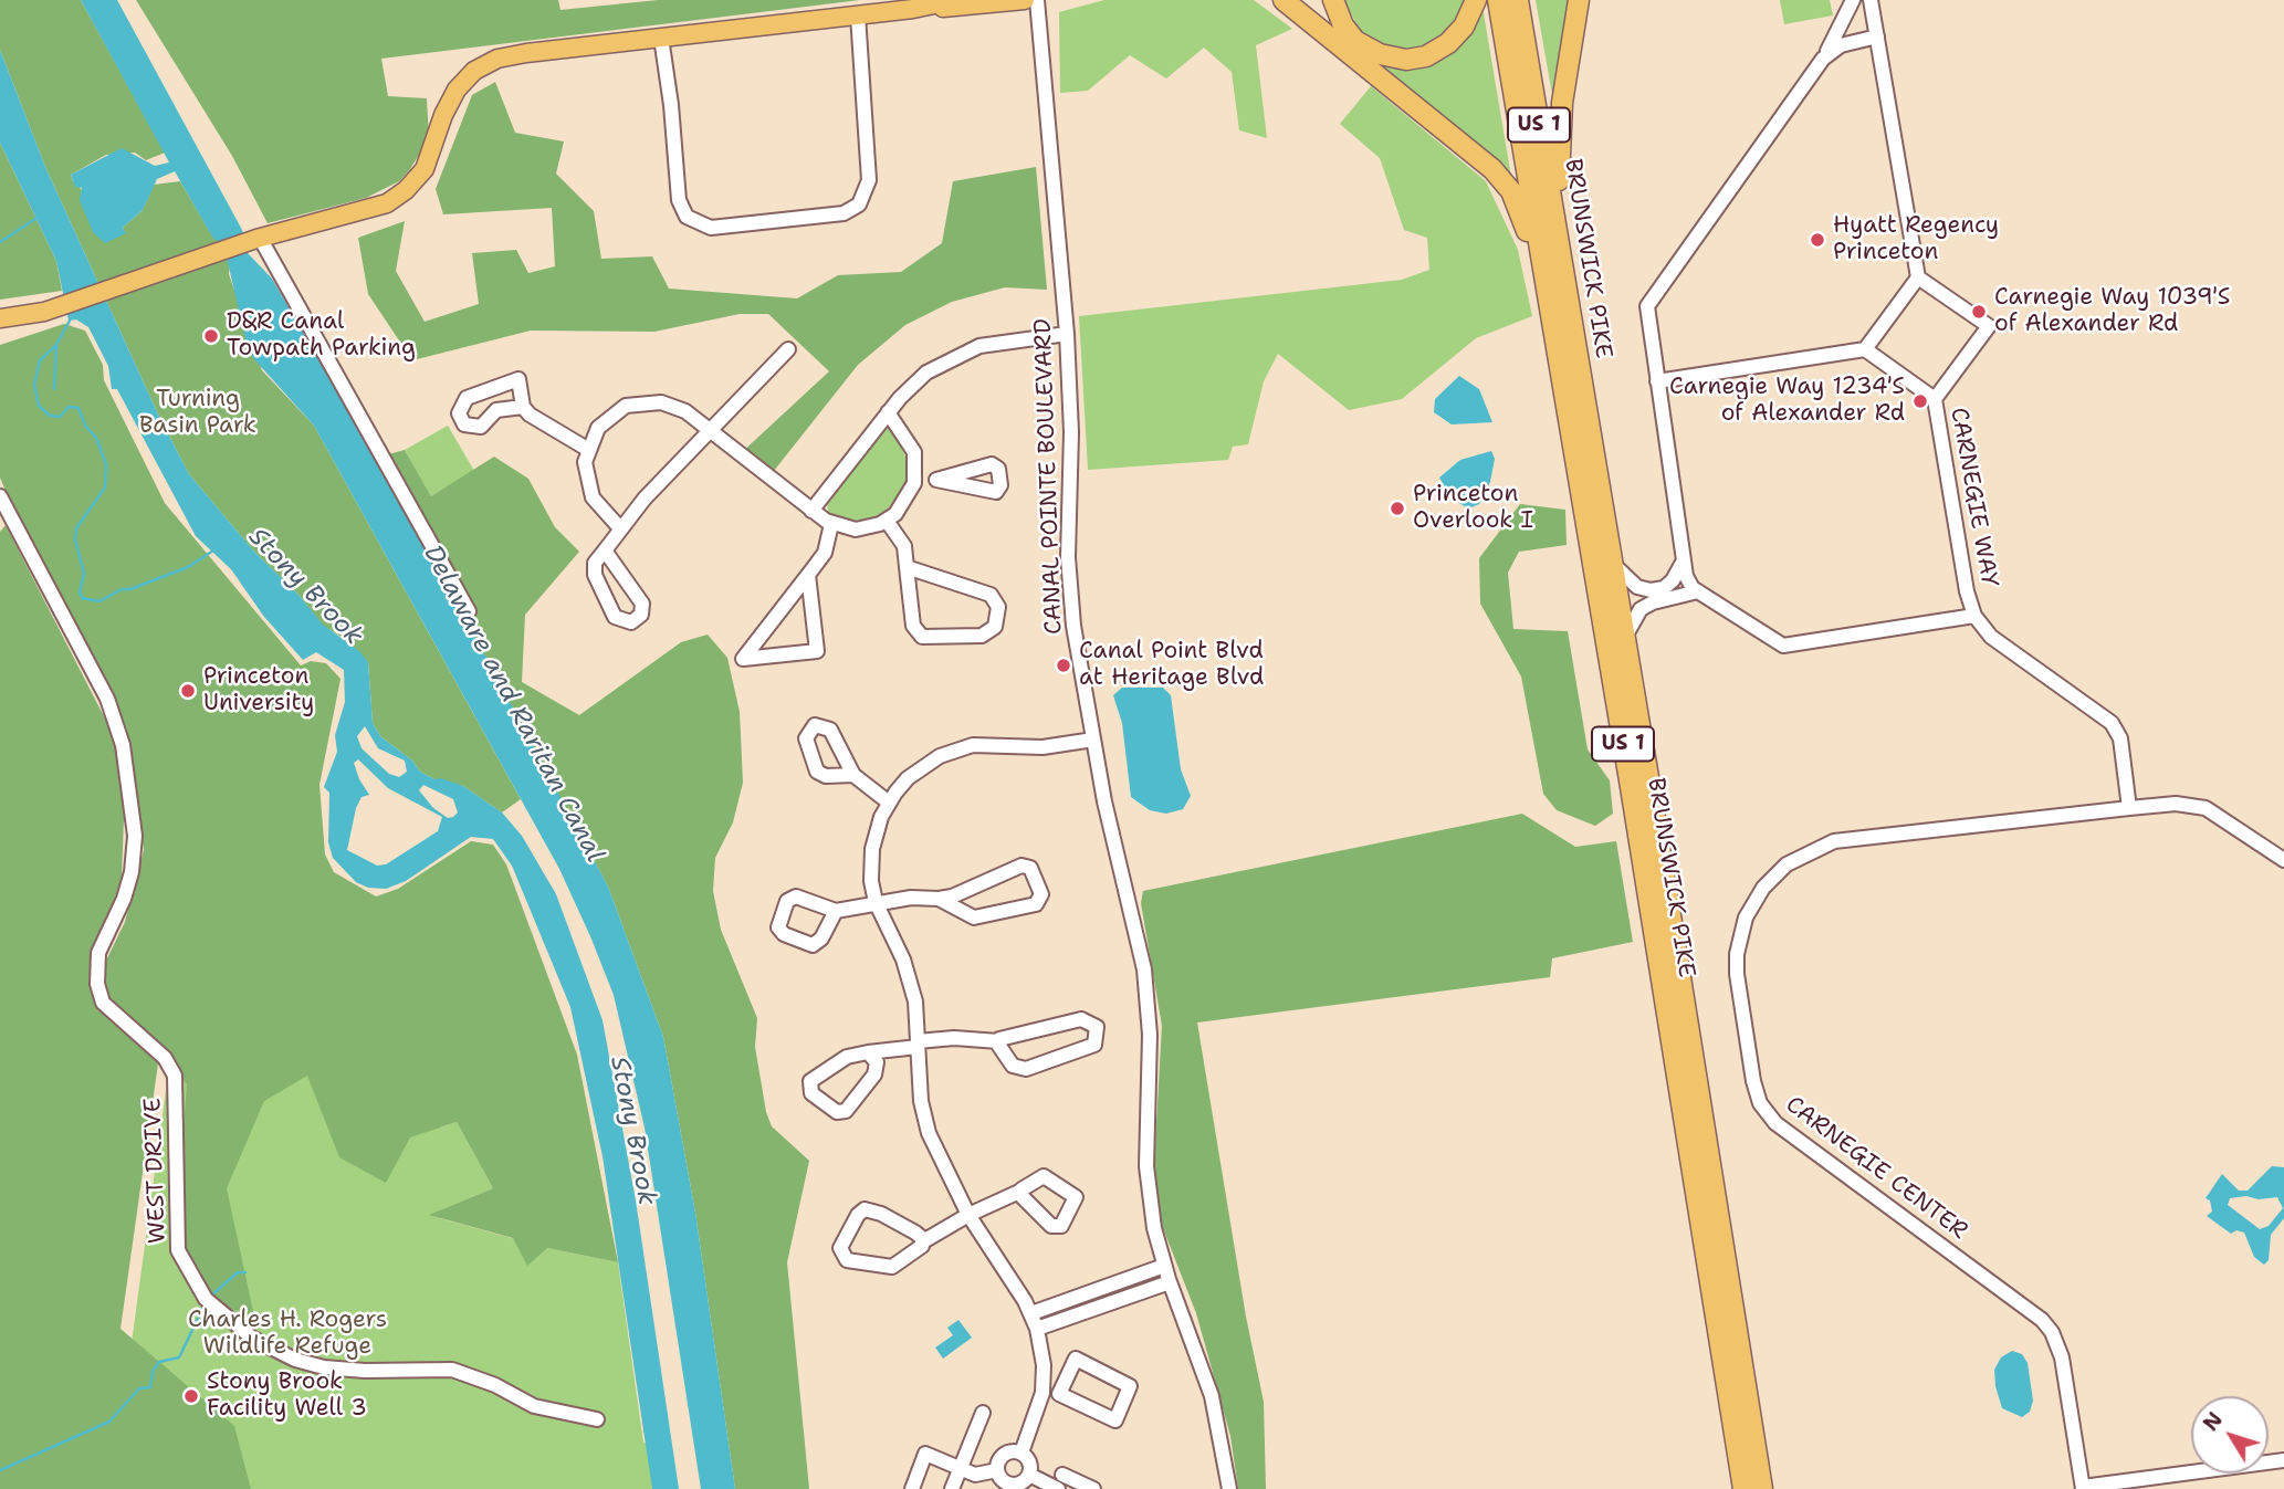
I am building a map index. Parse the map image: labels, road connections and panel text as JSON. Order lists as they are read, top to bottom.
{
  "streets": {
    "highway": ["US 1", "BRUNSWICK PIKE"],
    "street": [
      "CANAL POINTE BOULEVARD",
      "CARNEGIE WAY",
      "CARNEGIE CENTER",
      "WEST DRIVE"
    ]
  },
  "crossings": [
    ["CARNEGIE WAY", "CARNEGIE CENTER"]
  ],
  "water": ["Stony Brook", "Delaware and Raritan Canal"],
  "parks": ["Turning Basin Park", "Charles H. Rogers Wildlife Refuge"],
  "places": [
    "Hyatt Regency Princeton",
    "Carnegie Way 1039'S of Alexander Rd",
    "D&R Canal Towpath Parking",
    "Carnegie Way 1234'S of Alexander Rd",
    "Princeton Overlook I",
    "Canal Point Blvd at Heritage Blvd",
    "Princeton University",
    "Stony Brook Facility Well 3"
  ],
  "north": "top left"
}
